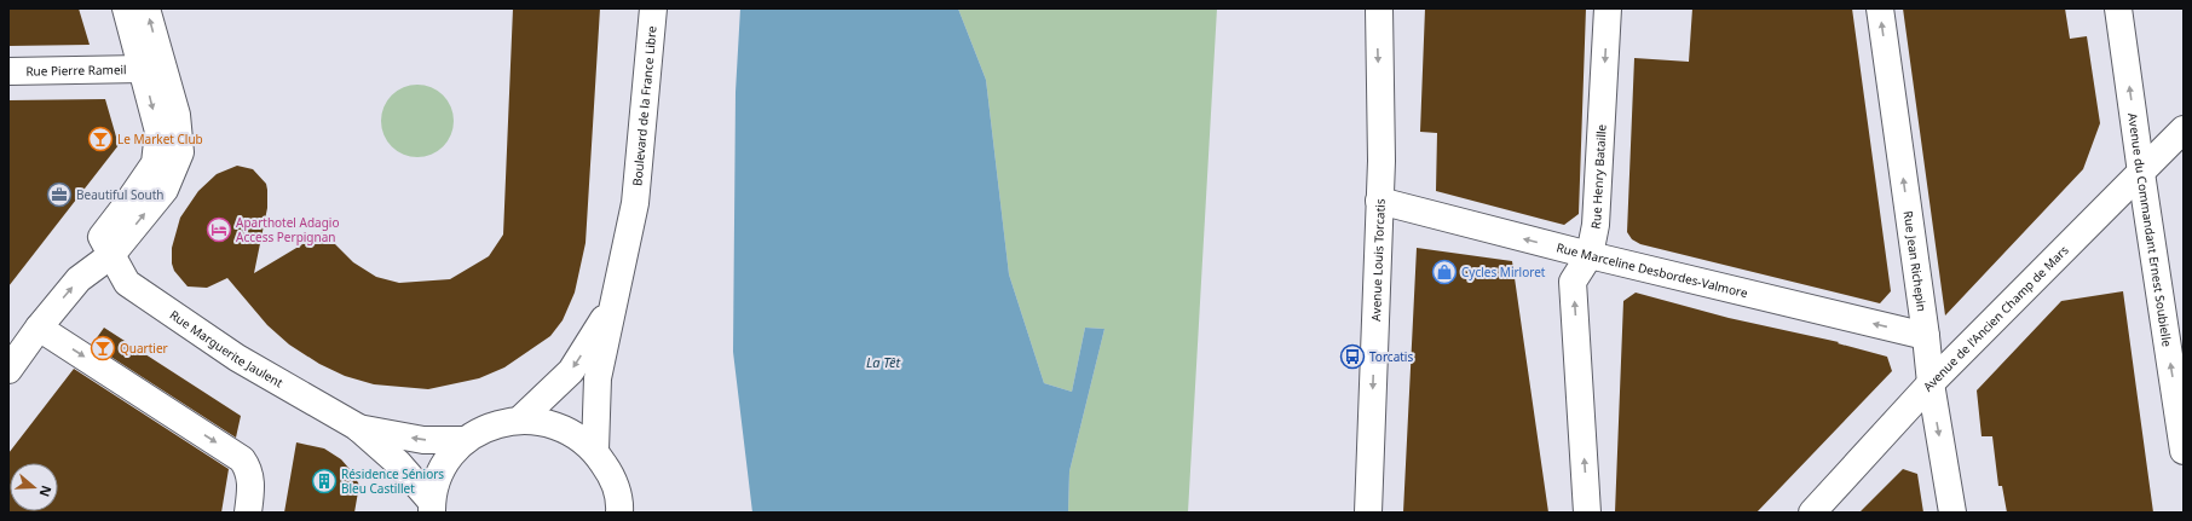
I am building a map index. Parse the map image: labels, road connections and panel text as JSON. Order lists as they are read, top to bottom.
{
  "streets": {
    "street": [
      "Rue Pierre Rameil",
      "Boulevard de la France Libre",
      "Rue Henry Bataille",
      "Avenue du Commandant Ernest Soubielle",
      "Avenue Louis Torcatis",
      "Rue Jean Richepin",
      "Rue Marceline Desbordes-Valmore",
      "Avenue de l'Ancien Champ de Mars",
      "Rue Marguerite Jaulent"
    ]
  },
  "crossings": [
    ["Rue Pierre Rameil", "Rue Marguerite Jaulent"],
    ["Rue Henry Bataille", "Rue Marceline Desbordes-Valmore"],
    ["Avenue du Commandant Ernest Soubielle", "Avenue de l'Ancien Champ de Mars"],
    ["Avenue Louis Torcatis", "Rue Marceline Desbordes-Valmore"],
    ["Rue Jean Richepin", "Rue Marceline Desbordes-Valmore"],
    ["Rue Jean Richepin", "Avenue de l'Ancien Champ de Mars"]
  ],
  "one_way": ["Avenue du Commandant Ernest Soubielle", "Avenue Louis Torcatis", "Rue Marceline Desbordes-Valmore"],
  "water": ["La Têt"],
  "places": {
    "bar": ["Le Market Club", "Quartier"],
    "office": ["Beautiful South"],
    "hotel": ["Aparthotel Adagio Access Perpignan"],
    "shop": ["Cycles Mirloret"],
    "bus stop": ["Torcatis"],
    "building": ["Résidence Séniors Bleu Castillet"]
  },
  "north": "right"
}
